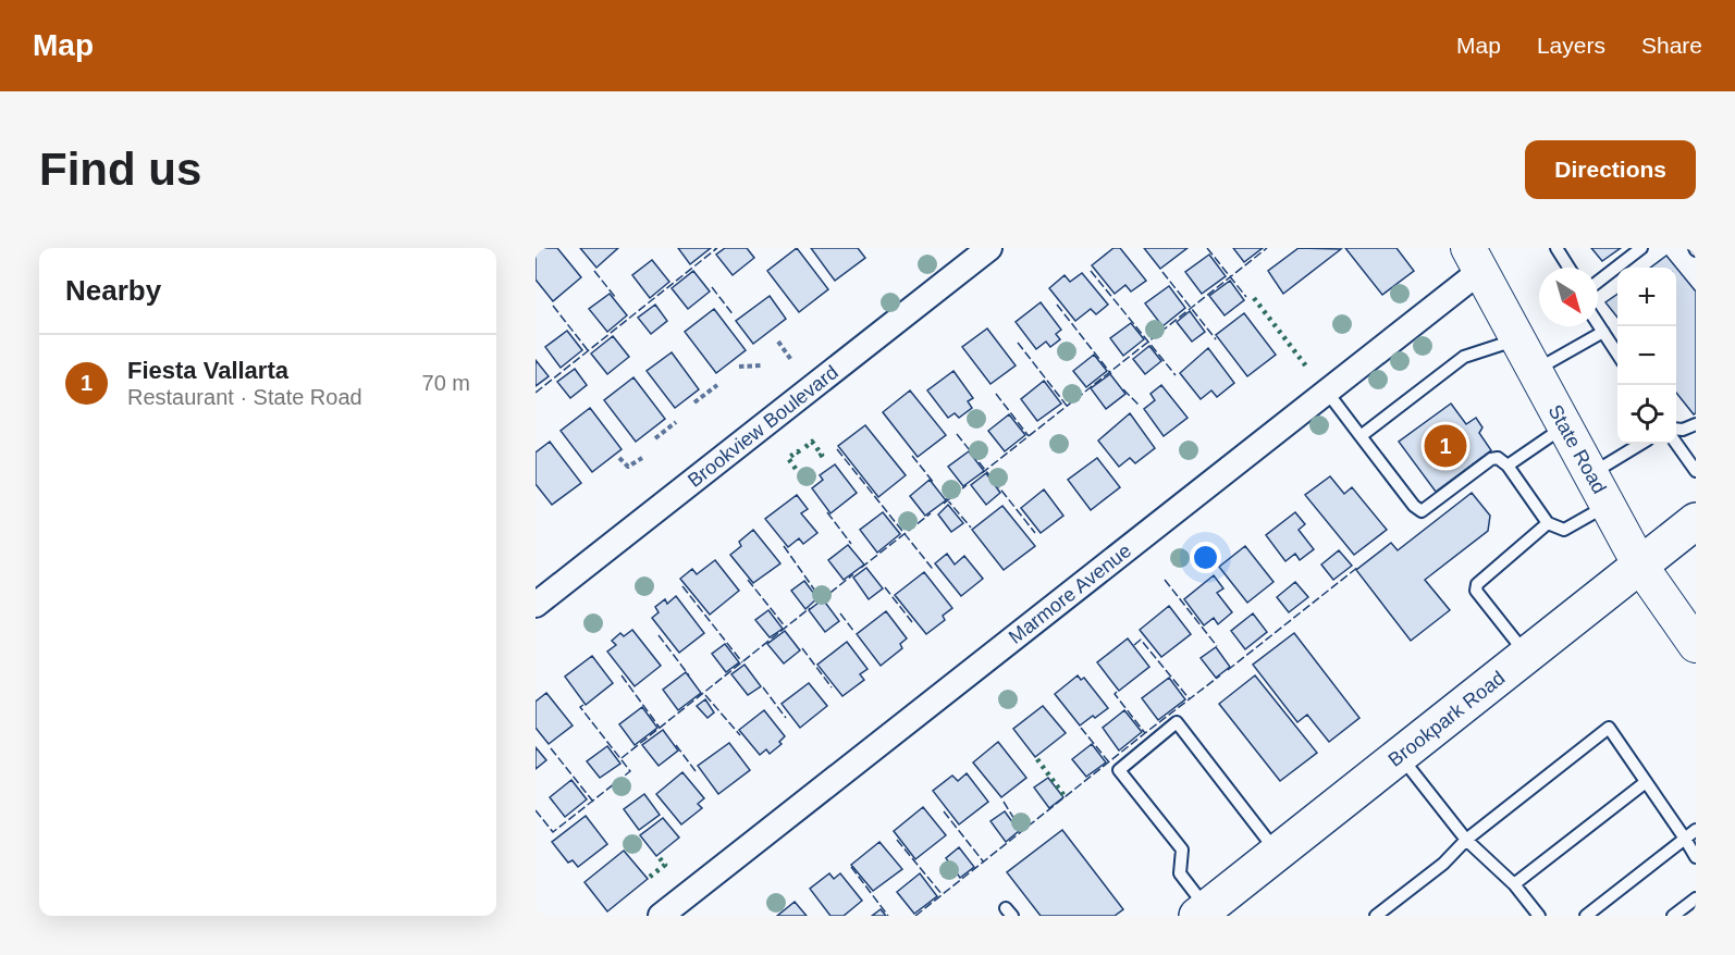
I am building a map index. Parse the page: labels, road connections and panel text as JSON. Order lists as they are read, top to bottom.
{
  "streets": {
    "main road": ["State Road", "Brookpark Road"],
    "street": ["Brookview Boulevard", "Marmore Avenue"]
  },
  "crossings": [
    ["State Road", "Marmore Avenue"],
    ["State Road", "Brookpark Road"]
  ],
  "north": "bottom right",
  "page": {
    "header": "Map",
    "nav": ["Map", "Layers", "Share"],
    "buttons": "Directions",
    "title": "Find us",
    "heading": "Nearby",
    "map_buttons": ["+", "−"],
    "list": [
      {
        "mark": "1",
        "name": "Fiesta Vallarta",
        "note": "Restaurant · State Road",
        "value": "70 m"
      }
    ],
    "pins": "1"
  }
}
